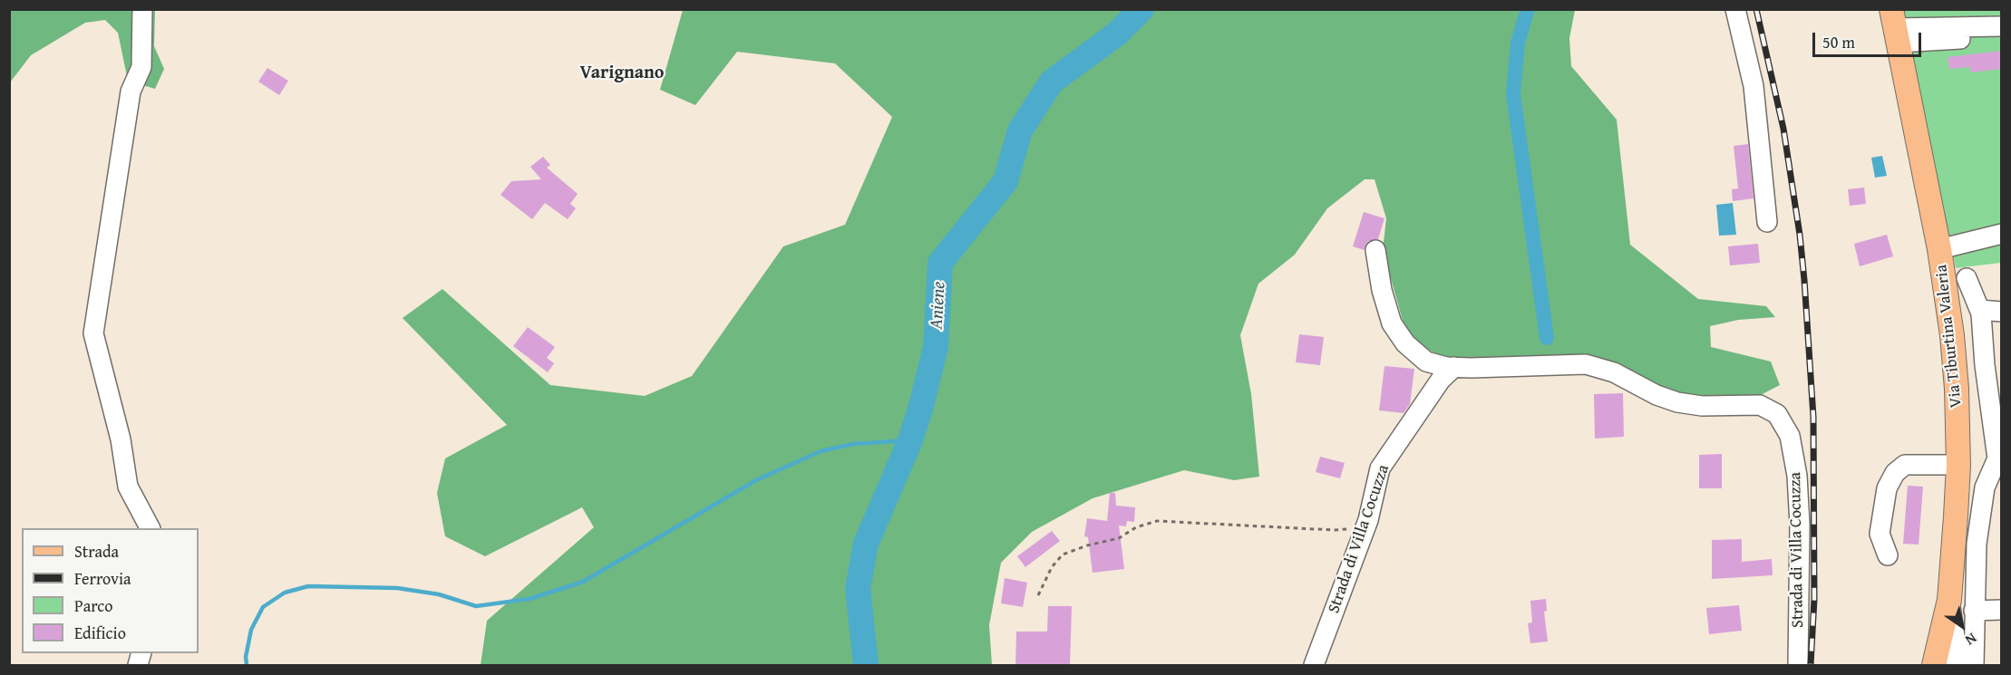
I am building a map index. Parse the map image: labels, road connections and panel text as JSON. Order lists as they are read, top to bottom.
{
  "streets": {
    "main road": ["Via Tiburtina Valeria"],
    "street": ["Strada di Villa Cocuzza"]
  },
  "districts": ["Varignano"],
  "water": ["Aniene"],
  "legend": [
    "Strada",
    "Ferrovia",
    "Parco",
    "Edificio"
  ],
  "scale_bar": "50 m",
  "north": "bottom right"
}
